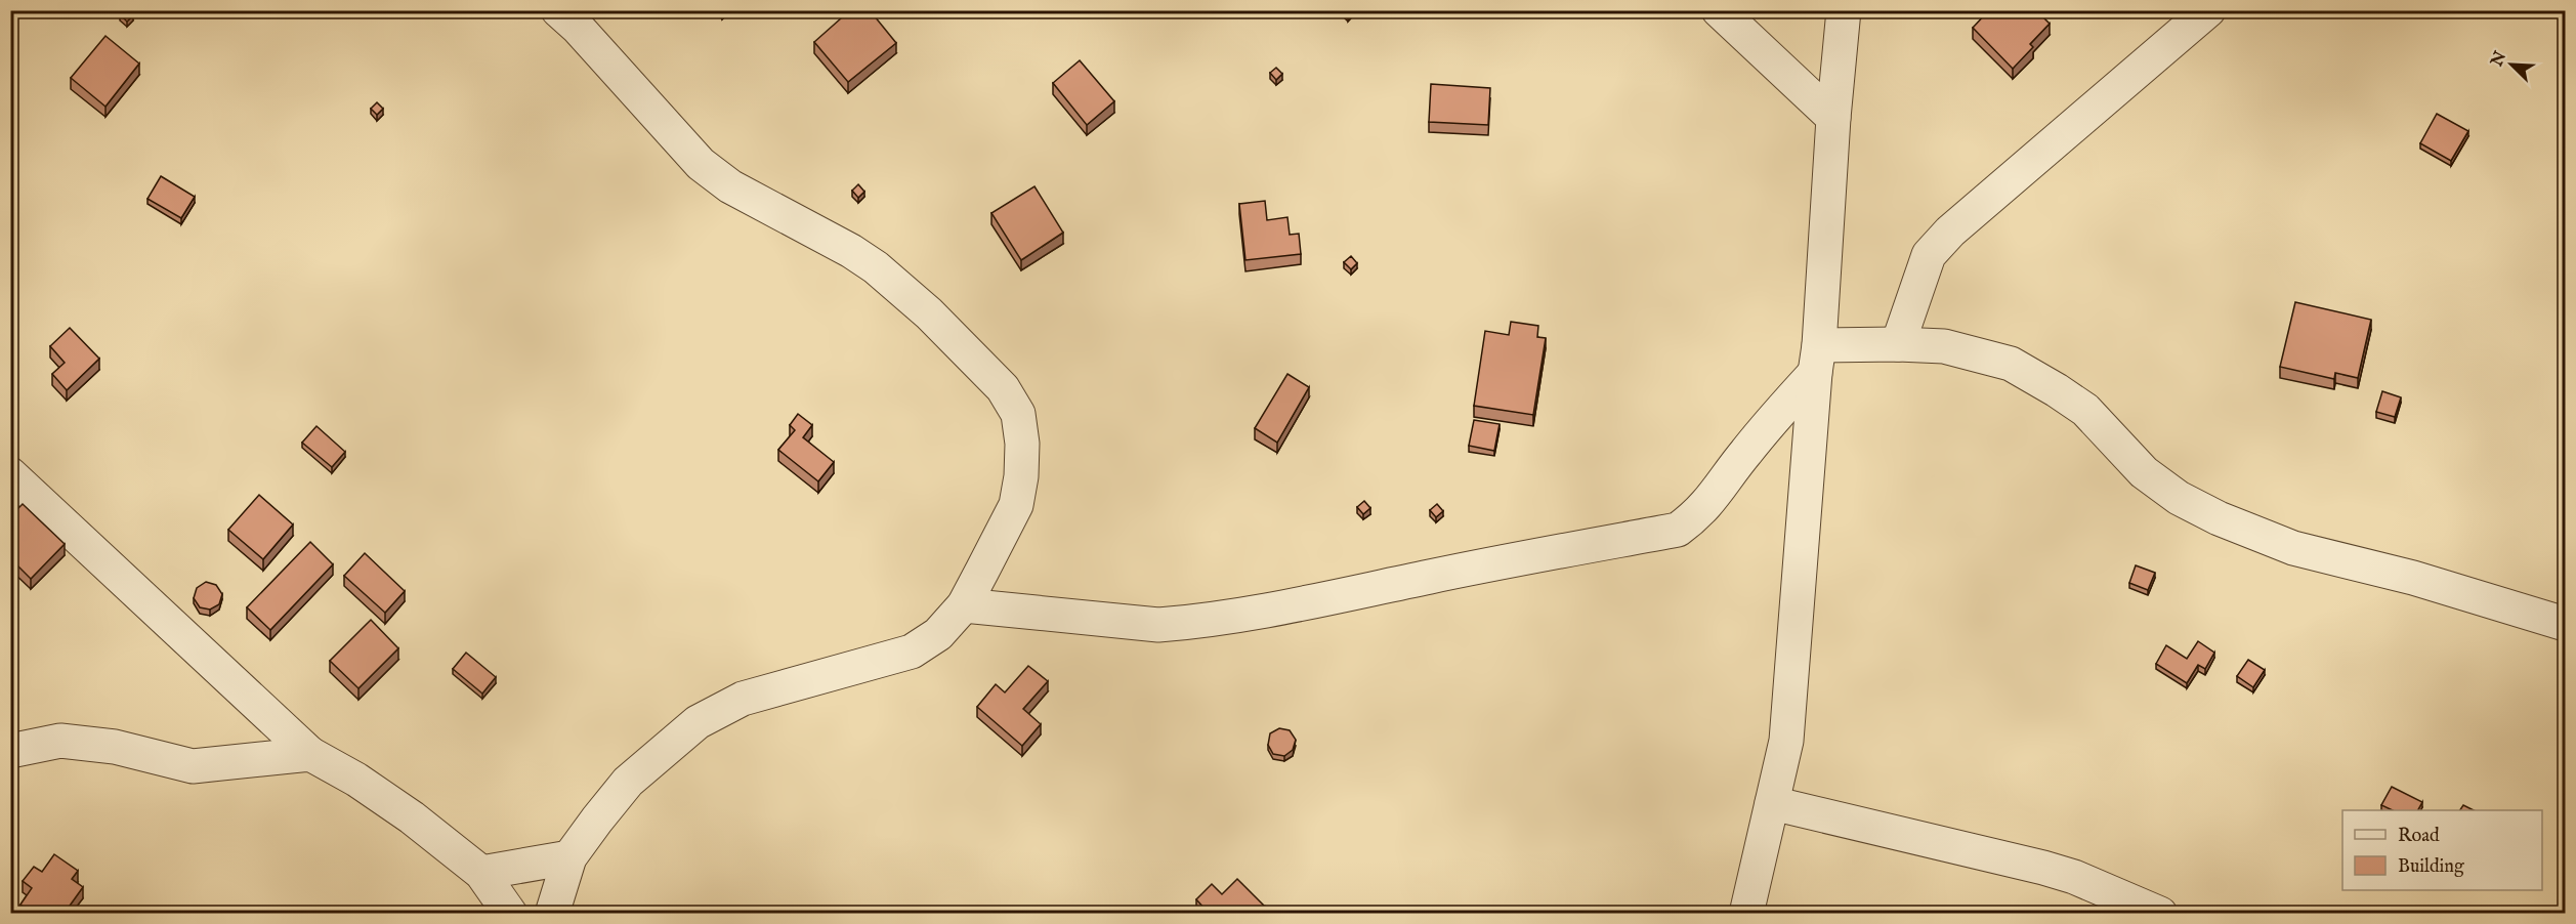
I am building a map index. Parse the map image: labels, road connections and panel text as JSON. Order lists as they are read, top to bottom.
{
  "legend": ["Road", "Building"],
  "north": "top left"
}
